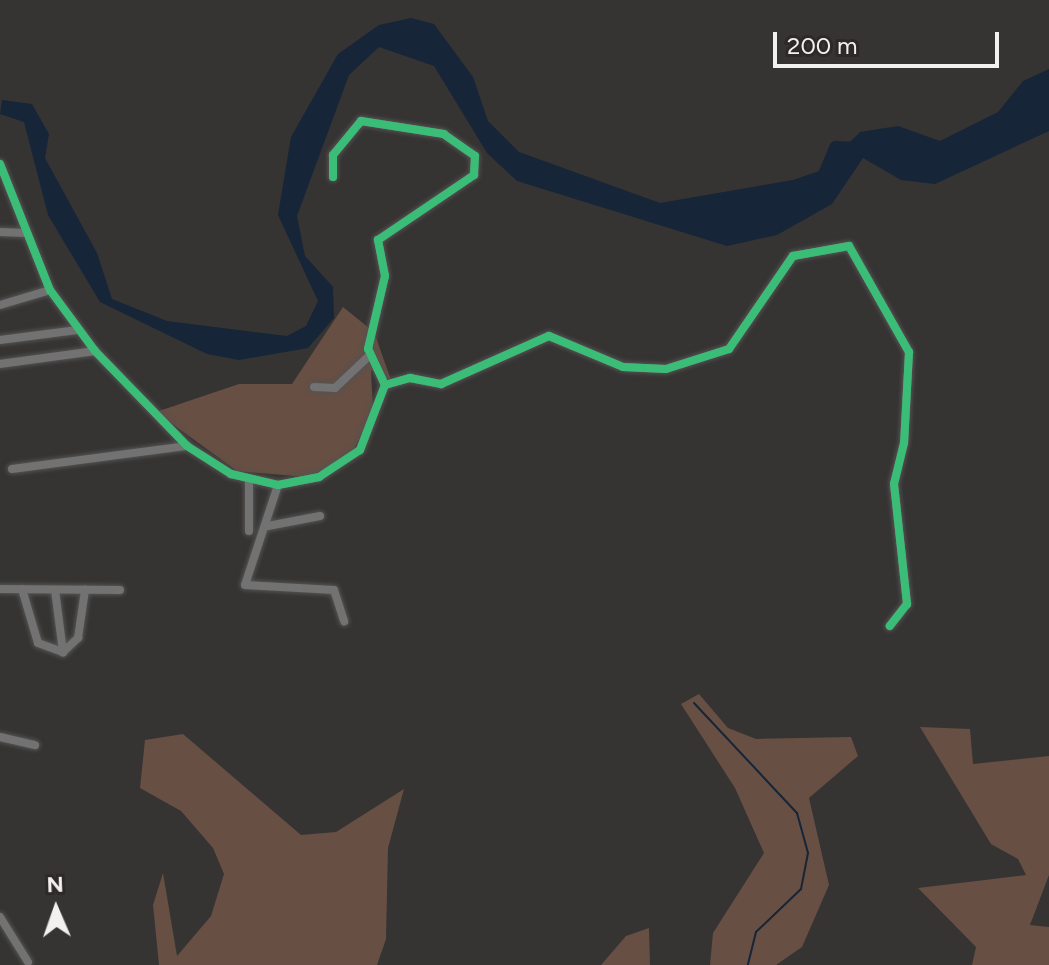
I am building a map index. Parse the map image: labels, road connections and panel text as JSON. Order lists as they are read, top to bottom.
{
  "scale_bar": "200 m",
  "north": "top"
}
